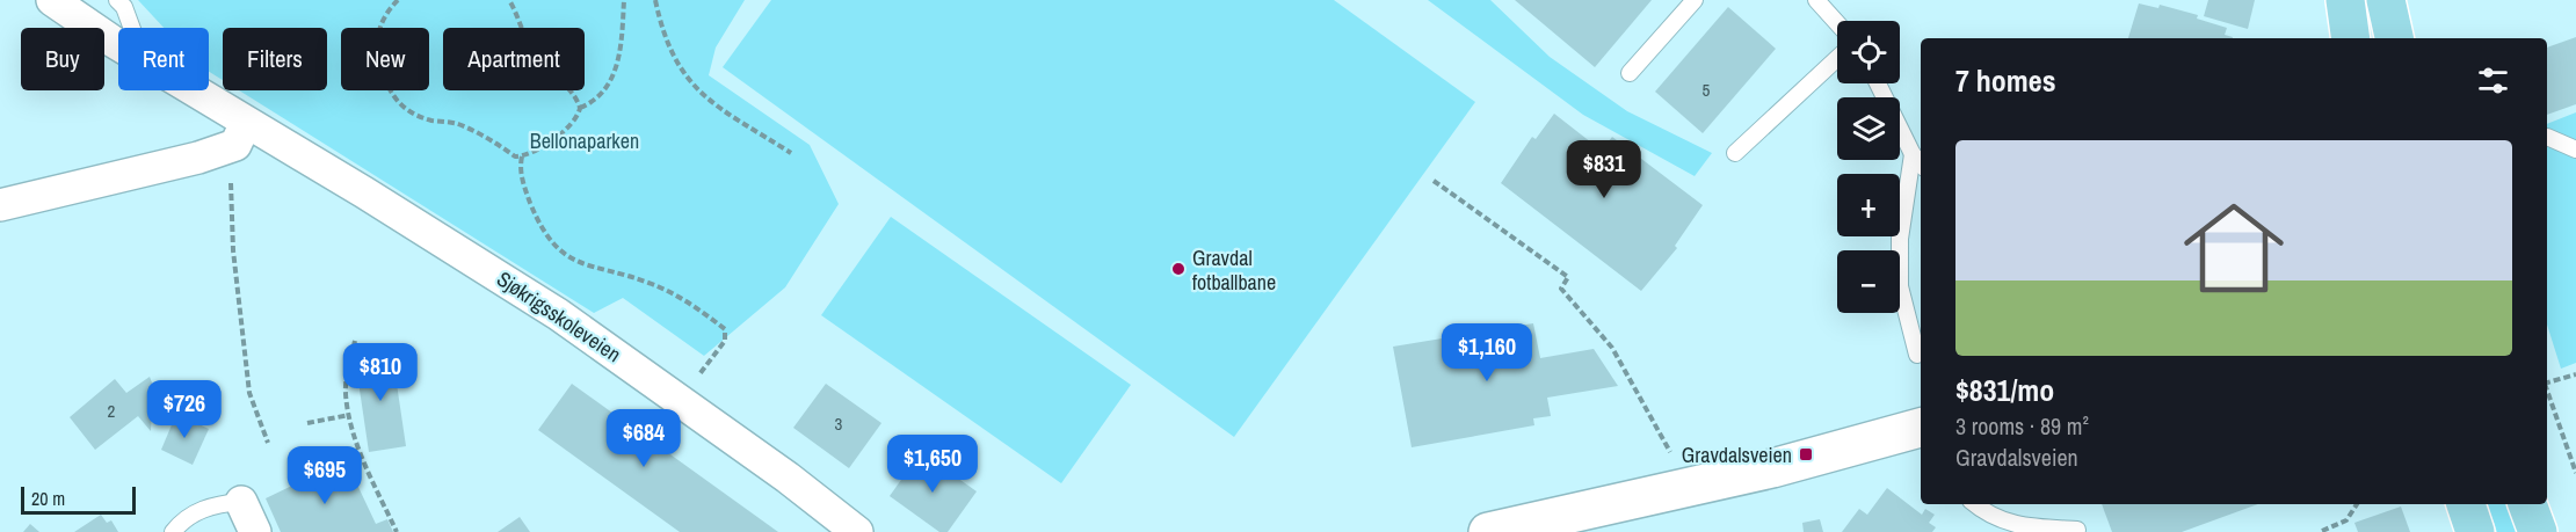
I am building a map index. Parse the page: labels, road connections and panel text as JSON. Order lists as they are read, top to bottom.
{
  "streets": {
    "street": ["Sjøkrigsskoleveien"]
  },
  "parks": ["Bellonaparken"],
  "places": {
    "other": ["Gravdal fotballbane"],
    "transit": ["Gravdalsveien"]
  },
  "house_numbers": ["5", "2", "3"],
  "scale_bar": "20 m",
  "page": {
    "map_buttons": ["+", "−"],
    "chip": [
      "Buy",
      "Rent",
      "Filters",
      "New",
      "Apartment"
    ],
    "heading": "7 homes",
    "list": [
      {
        "name": "$831/mo",
        "note": "3 rooms · 89 m² · Gravdalsveien"
      }
    ],
    "price": [
      "$831",
      "$1,160",
      "$810",
      "$726",
      "$684",
      "$1,650",
      "$695"
    ],
    "scale": "20 m"
  }
}
